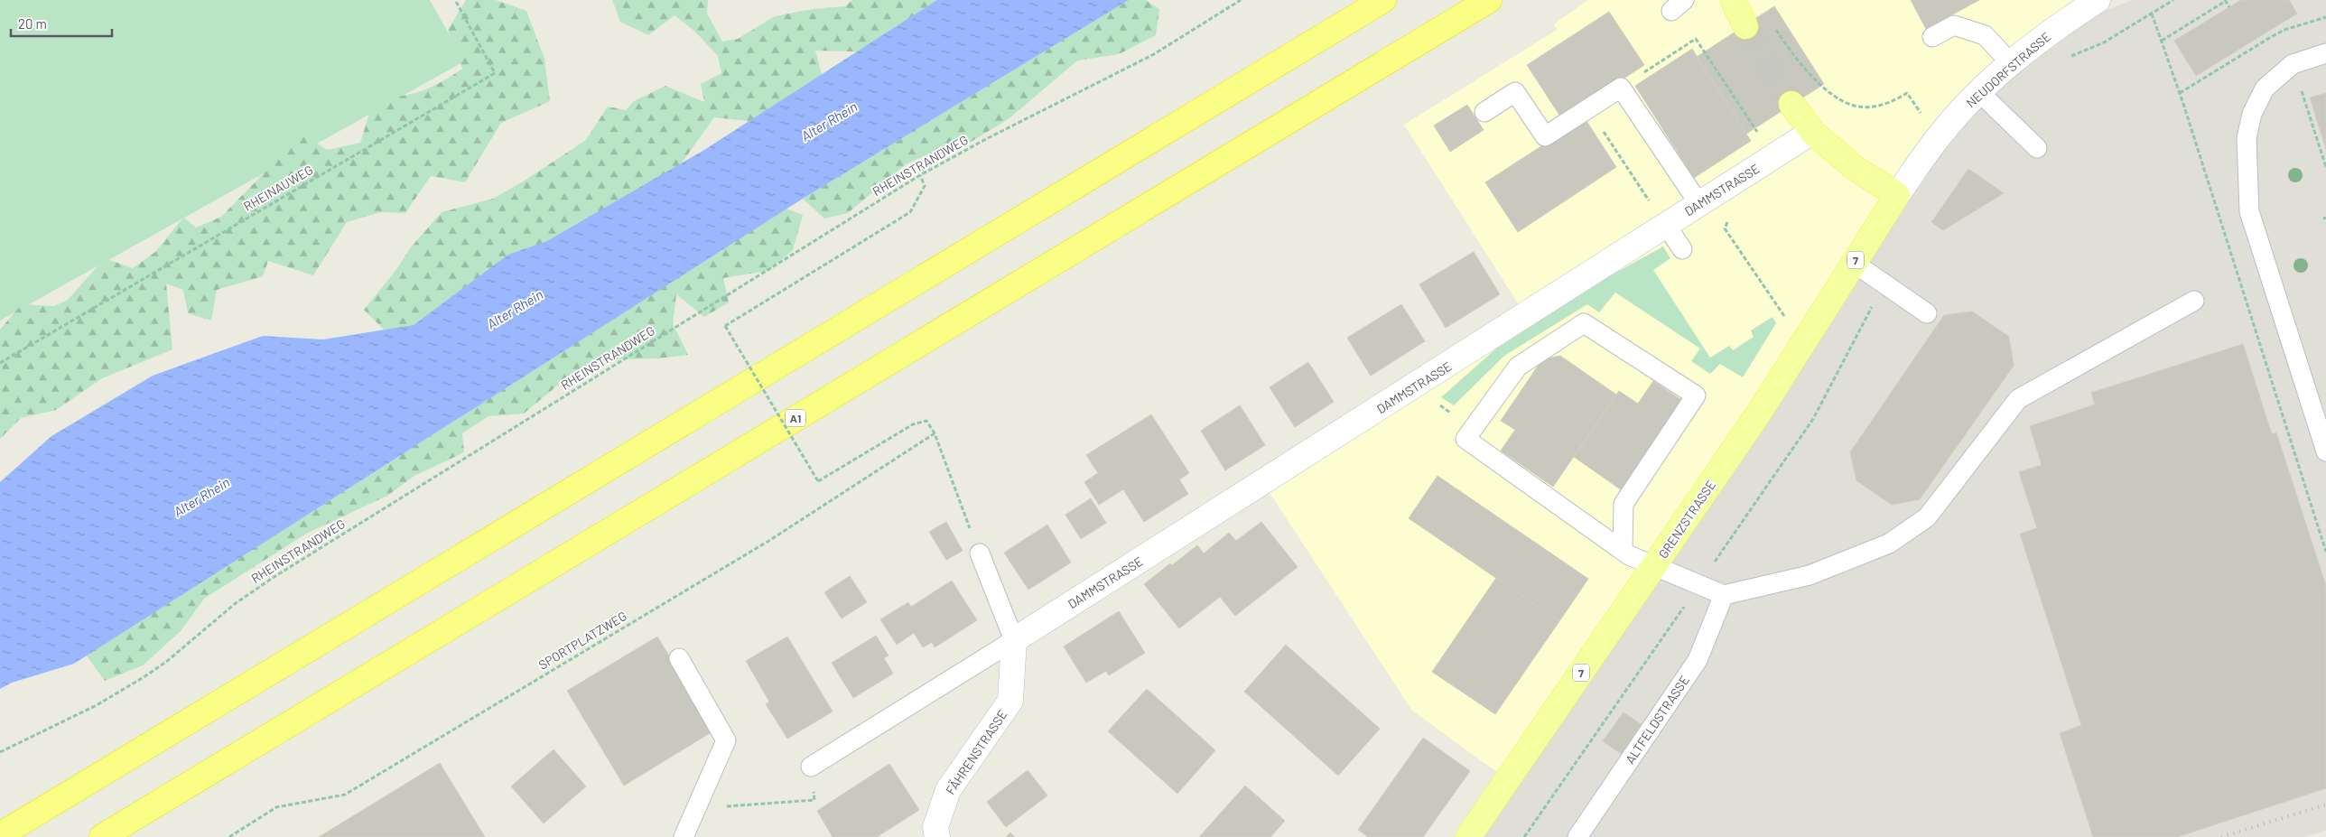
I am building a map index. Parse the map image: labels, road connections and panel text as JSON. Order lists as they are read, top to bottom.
{
  "streets": {
    "highway": ["A1"],
    "main road": ["7", "GRENZSTRASSE"],
    "street": ["NEUDORFSTRASSE", "DAMMSTRASSE", "FÄHRENSTRASSE"],
    "lane": ["ALTFELDSTRASSE"],
    "path": ["RHEINSTRANDWEG", "RHEINAUWEG", "SPORTPLATZWEG"]
  },
  "crossings": [
    ["NEUDORFSTRASSE", "GRENZSTRASSE"],
    ["DAMMSTRASSE", "FÄHRENSTRASSE"]
  ],
  "water": ["Alter Rhein"],
  "scale_bar": "20 m"
}
